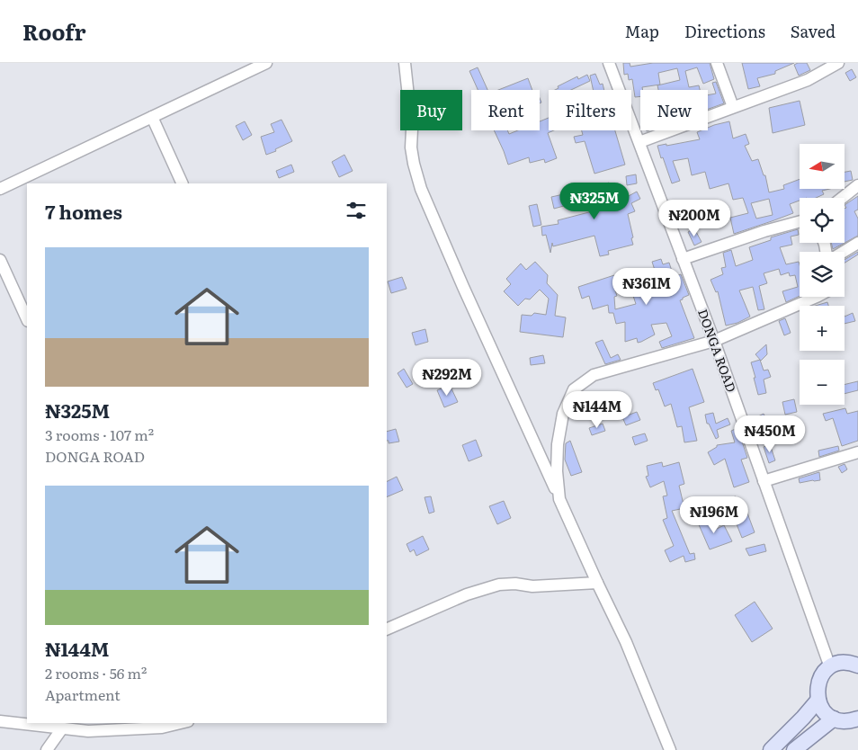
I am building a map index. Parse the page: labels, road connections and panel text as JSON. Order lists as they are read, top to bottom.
{
  "streets": {
    "street": ["DONGA ROAD"]
  },
  "north": "left",
  "page": {
    "header": "Roofr",
    "nav": ["Map", "Directions", "Saved"],
    "chip": [
      "Buy",
      "Rent",
      "Filters",
      "New"
    ],
    "map_buttons": ["+", "−"],
    "price": [
      "₦325M",
      "₦200M",
      "₦361M",
      "₦292M",
      "₦144M",
      "₦450M",
      "₦196M"
    ],
    "heading": "7 homes",
    "list": [
      {
        "name": "₦325M",
        "note": "3 rooms · 107 m² · DONGA ROAD"
      },
      {
        "name": "₦144M",
        "note": "2 rooms · 56 m² · Apartment"
      }
    ]
  }
}
